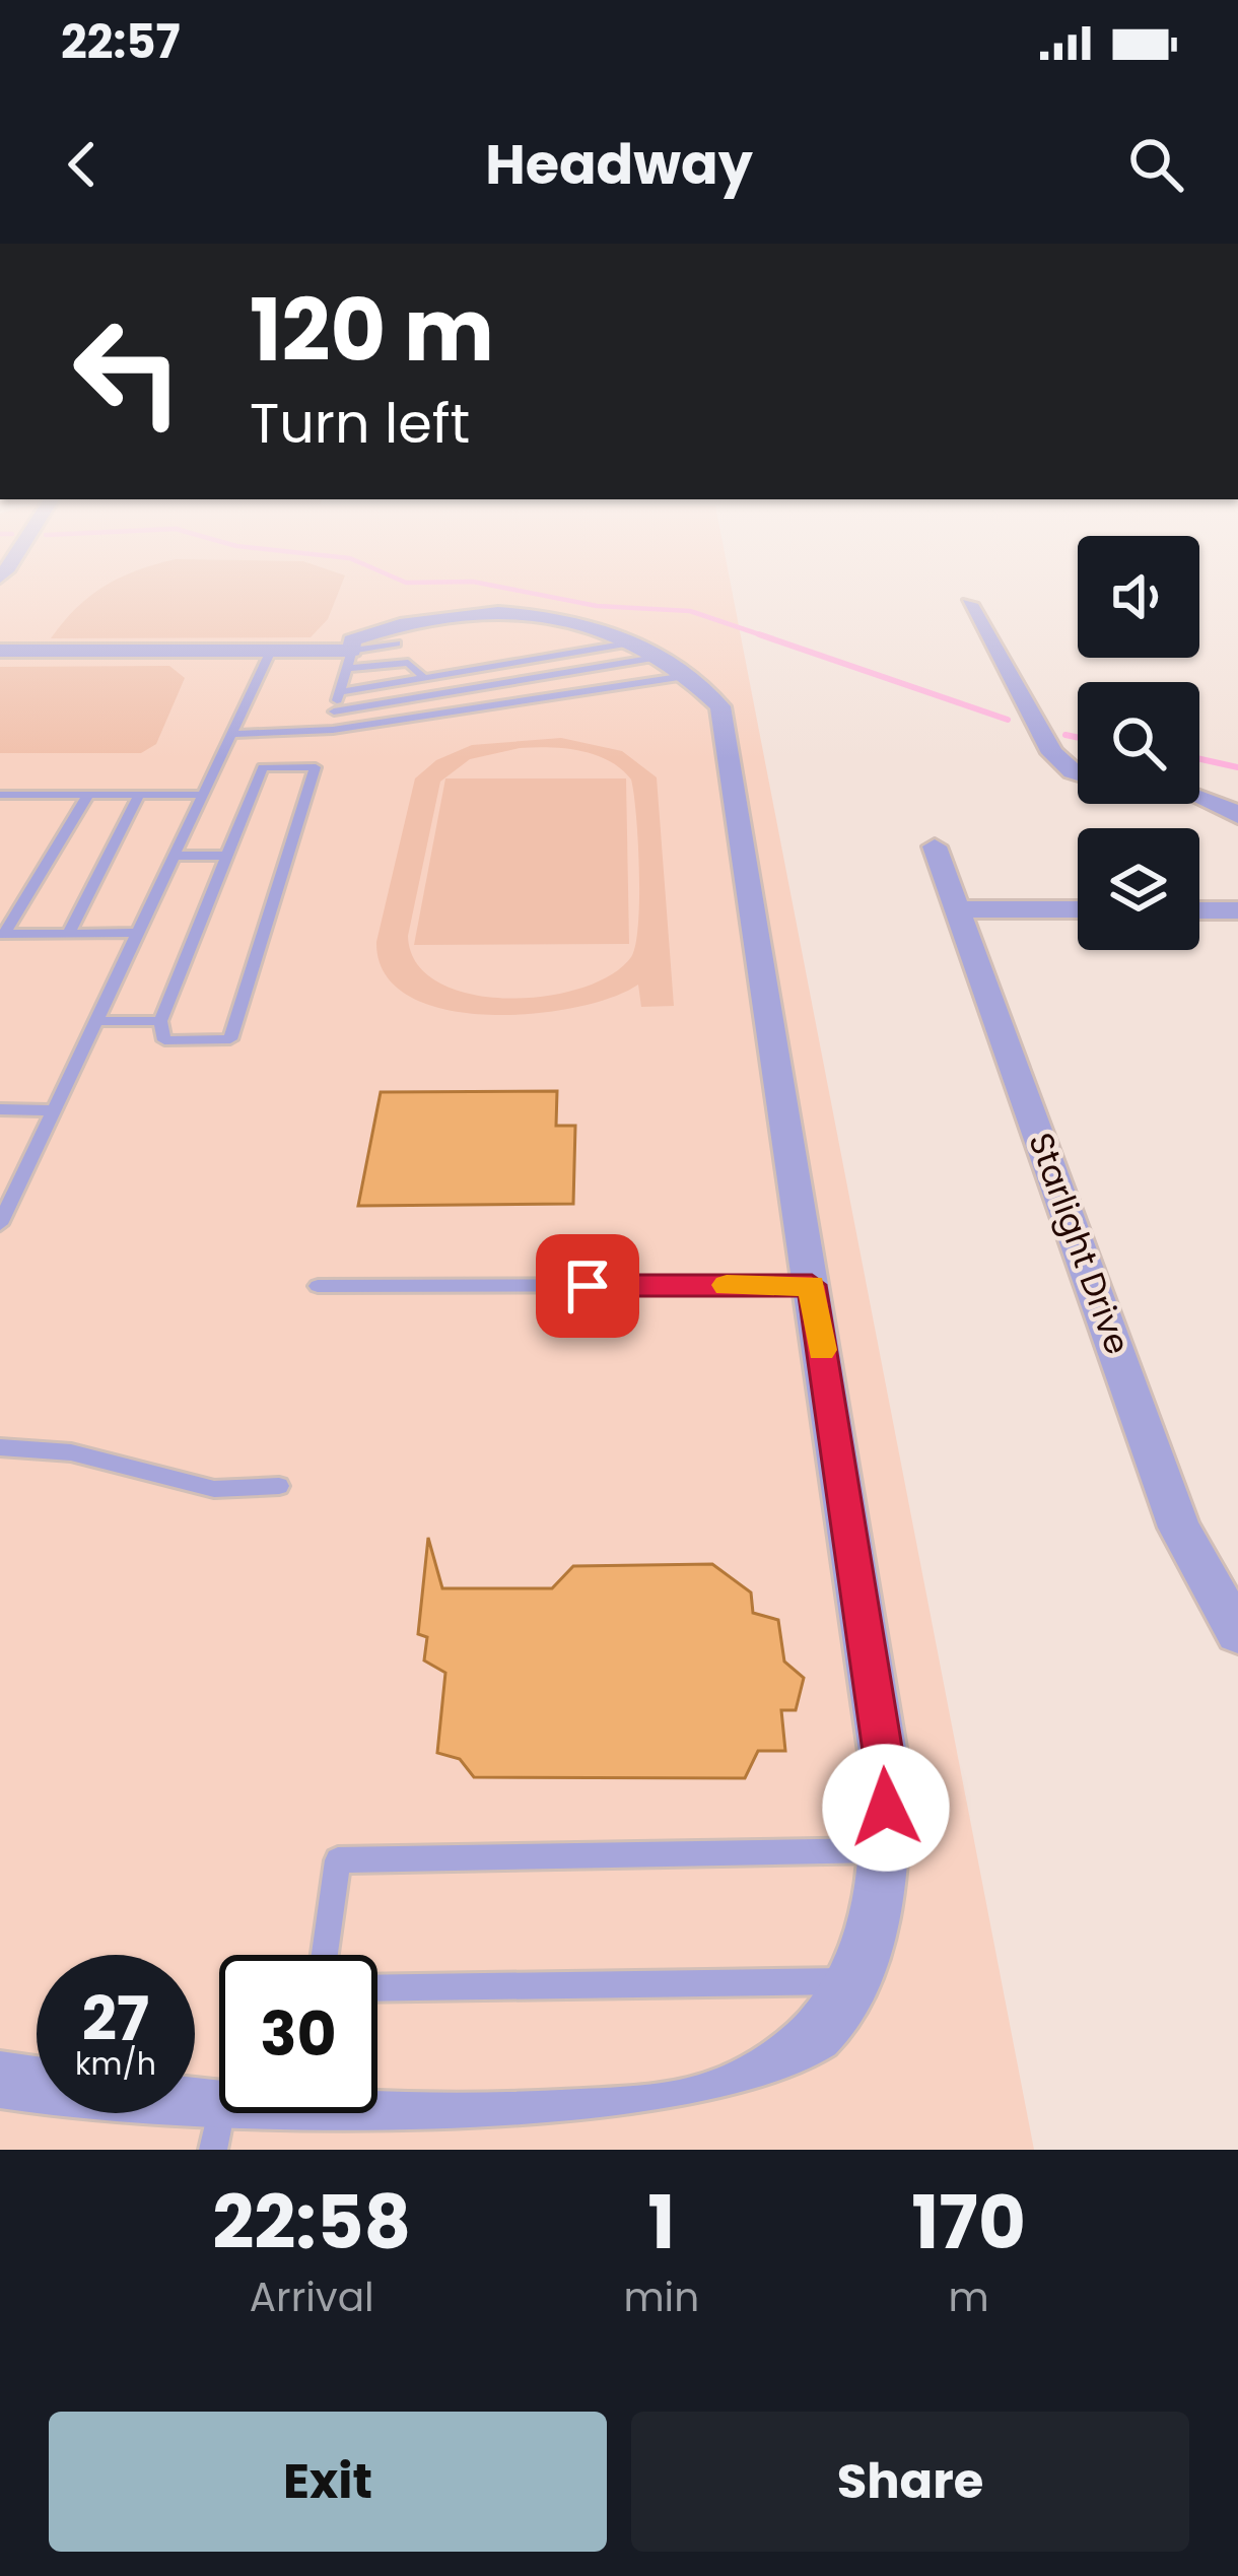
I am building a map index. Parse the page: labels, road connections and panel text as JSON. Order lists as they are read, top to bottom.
{
  "streets": {
    "street": ["Starlight Drive"]
  },
  "page": {
    "status": "22:57",
    "header": "Headway",
    "turn": ["120 m", "Turn left"],
    "speed": "27 km/h",
    "limit": "30",
    "eta": [
      "22:58",
      "Arrival",
      "1",
      "min",
      "170",
      "m"
    ],
    "buttons": ["Exit", "Share"]
  }
}
